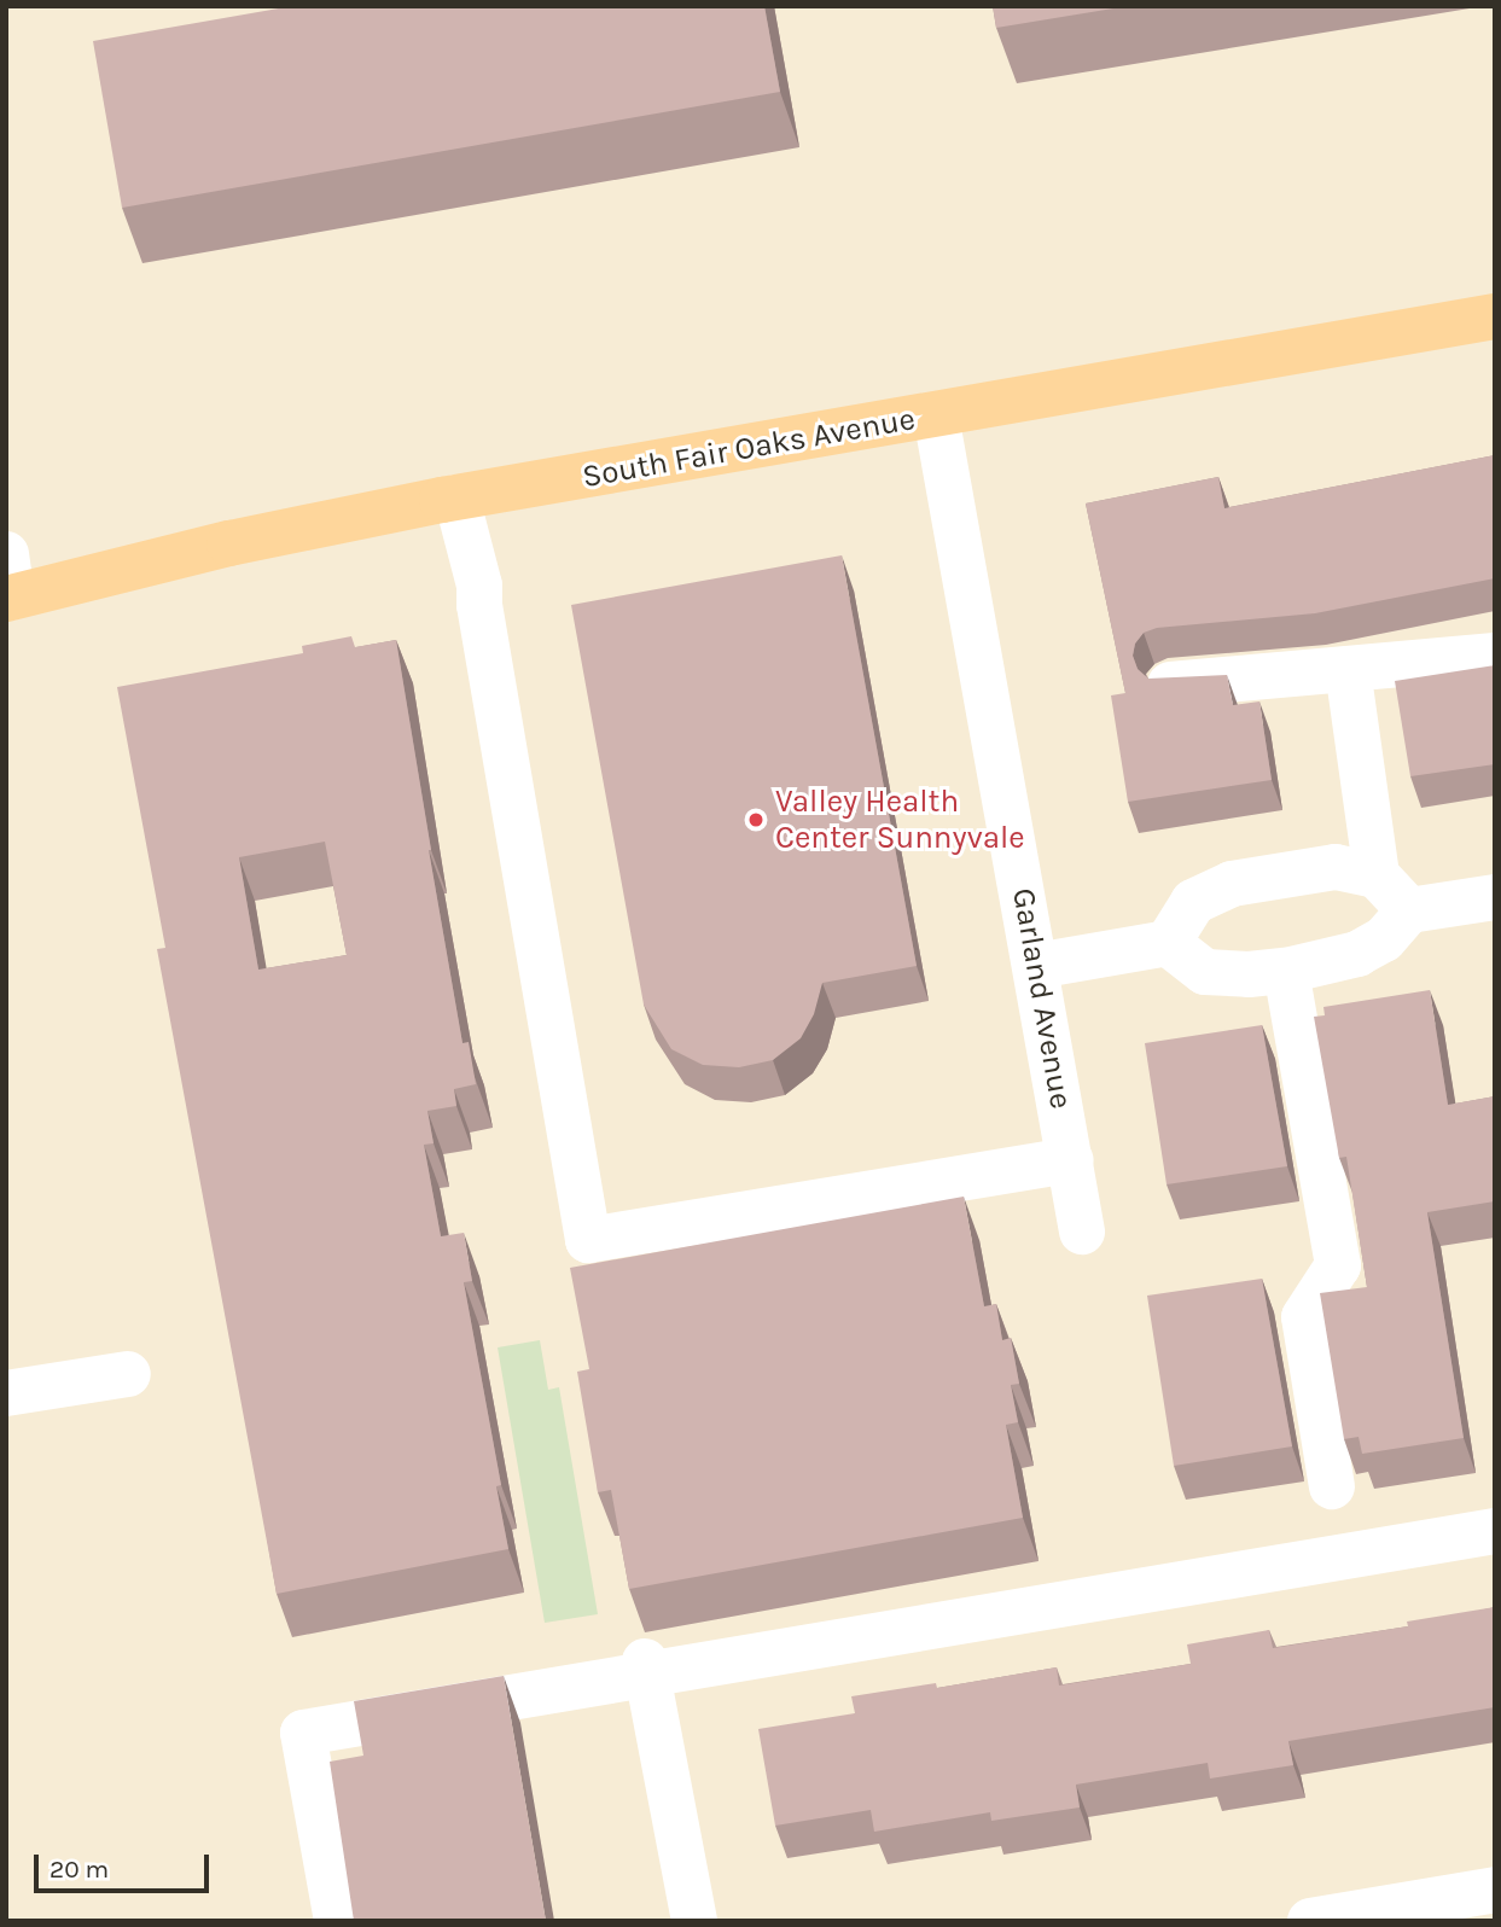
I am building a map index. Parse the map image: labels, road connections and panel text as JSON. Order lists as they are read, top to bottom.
{
  "streets": {
    "main road": ["South Fair Oaks Avenue"],
    "street": ["Garland Avenue"]
  },
  "crossings": [
    ["South Fair Oaks Avenue", "Garland Avenue"]
  ],
  "places": ["Valley Health Center Sunnyvale"],
  "scale_bar": "20 m"
}
